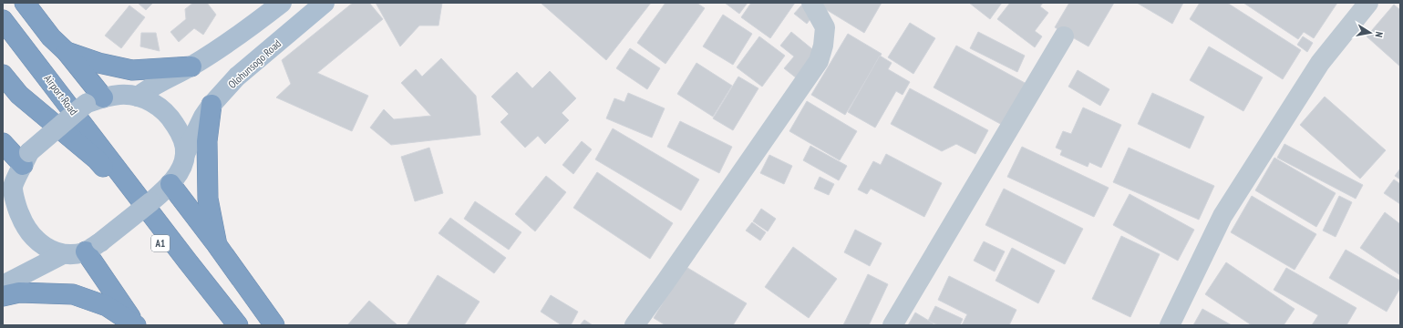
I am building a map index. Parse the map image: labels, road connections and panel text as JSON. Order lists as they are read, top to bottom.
{
  "streets": {
    "highway": ["Airport Road", "A1"],
    "main road": ["Olohunsogo Road"]
  },
  "north": "right"
}
